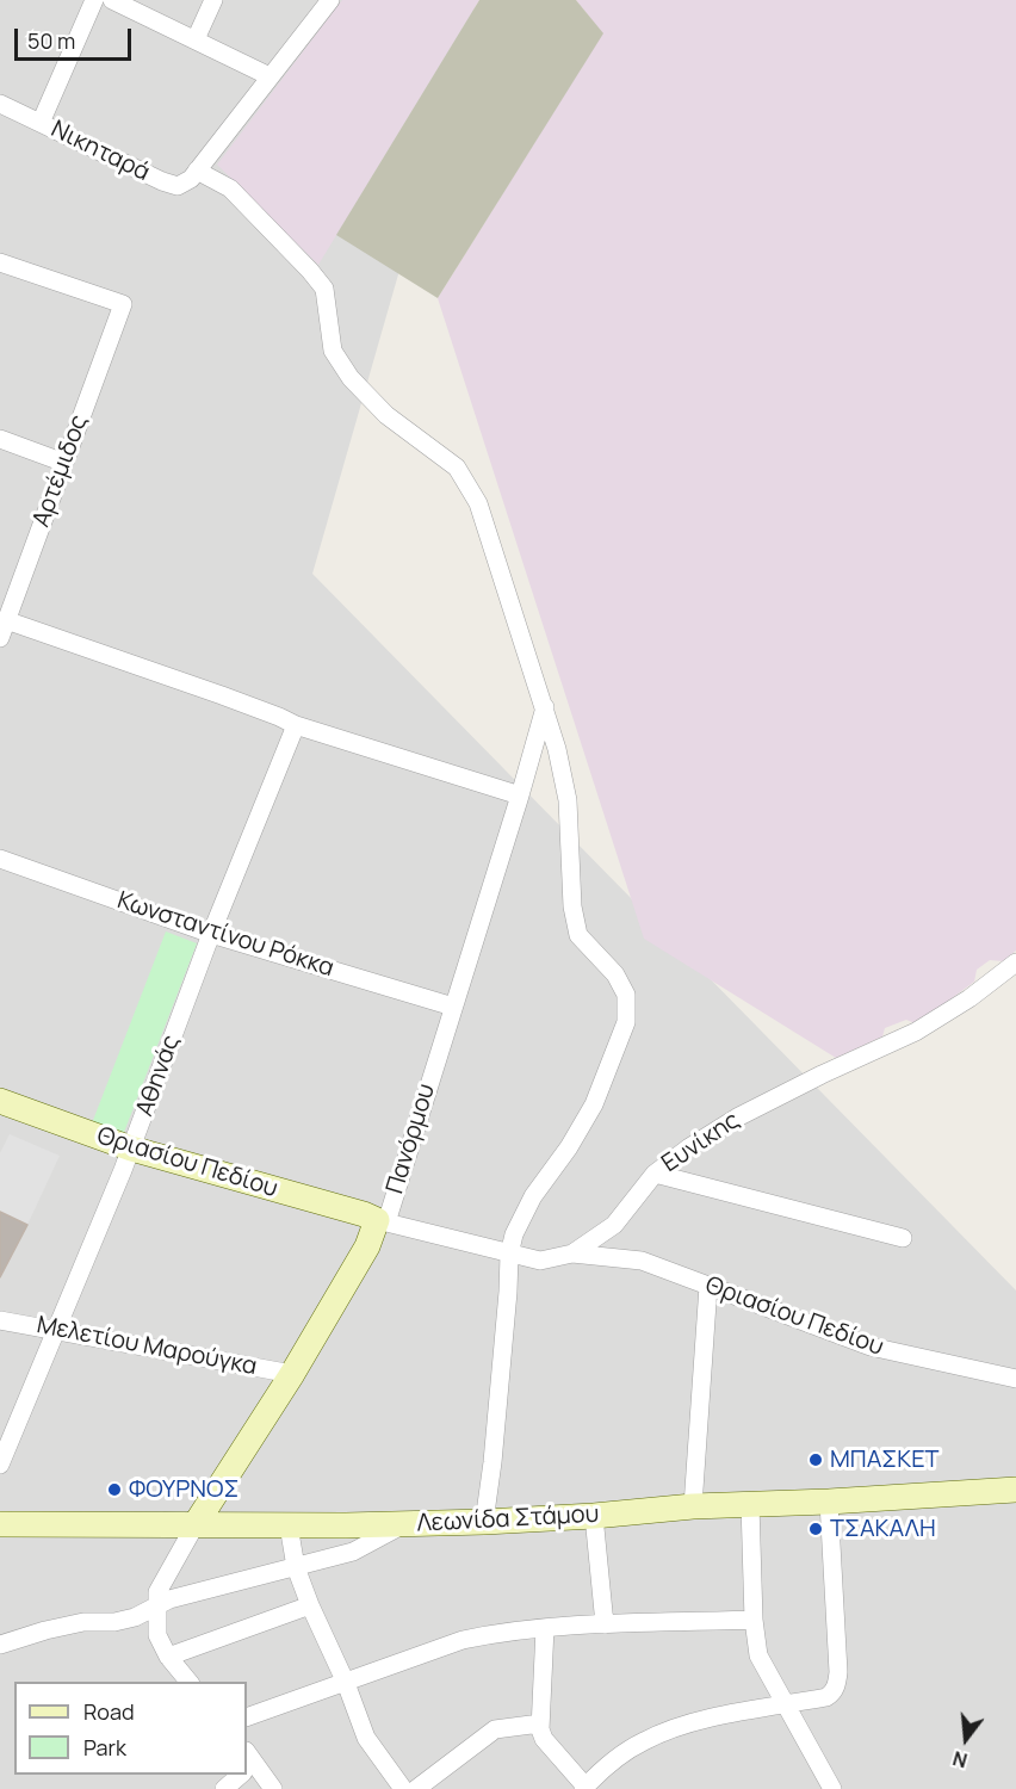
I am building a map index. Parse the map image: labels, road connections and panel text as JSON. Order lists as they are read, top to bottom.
{
  "streets": {
    "main road": ["Πανόρμου", "Θριασίου Πεδίου", "Λεωνίδα Στάμου"],
    "street": [
      "Νικηταρά",
      "Αρτέμιδος",
      "Κωνσταντίνου Ρόκκα",
      "Αθηνάς",
      "Ευνίκης",
      "Μελετίου Μαρούγκα"
    ]
  },
  "crossings": [
    ["Κωνσταντίνου Ρόκκα", "Αθηνάς"],
    ["Κωνσταντίνου Ρόκκα", "Πανόρμου"],
    ["Αθηνάς", "Θριασίου Πεδίου"],
    ["Αθηνάς", "Μελετίου Μαρούγκα"],
    ["Πανόρμου", "Ευνίκης"],
    ["Πανόρμου", "Θριασίου Πεδίου"],
    ["Πανόρμου", "Μελετίου Μαρούγκα"],
    ["Πανόρμου", "Λεωνίδα Στάμου"],
    ["Ευνίκης", "Θριασίου Πεδίου"]
  ],
  "places": ["ΜΠΑΣΚΕΤ", "ΦΟΥΡΝΟΣ", "ΤΣΑΚΑΛΗ"],
  "legend": ["Road", "Park"],
  "scale_bar": "50 m",
  "north": "bottom"
}
